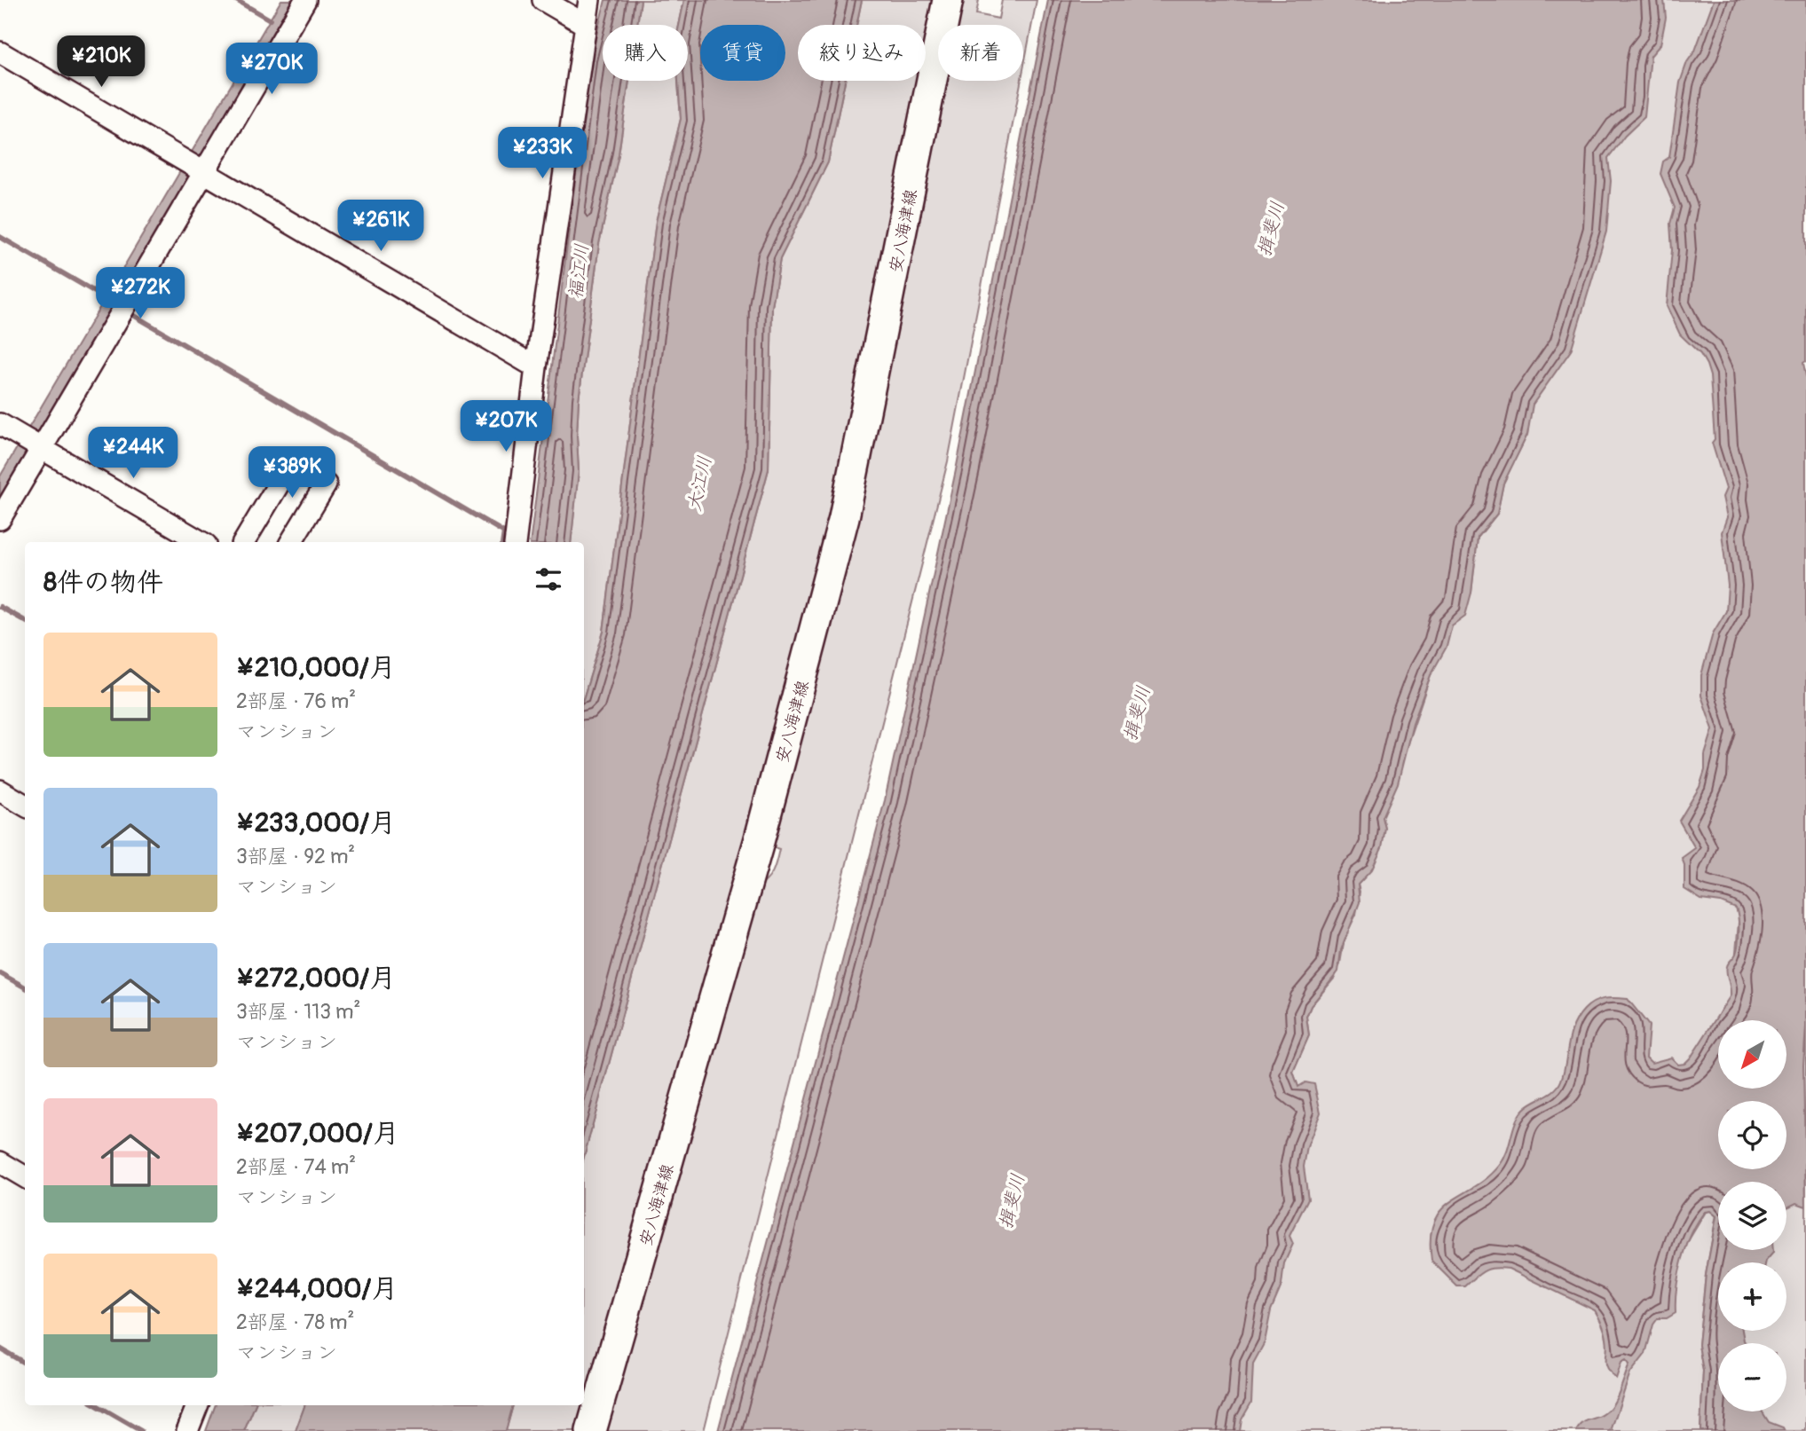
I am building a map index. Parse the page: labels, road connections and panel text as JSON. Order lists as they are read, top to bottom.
{
  "streets": {
    "main road": ["安八海津線"]
  },
  "water": ["揖斐川", "福江川", "大江川"],
  "north": "bottom left",
  "page": {
    "chip": [
      "購入",
      "賃貸",
      "絞り込み",
      "新着"
    ],
    "price": [
      "¥210K",
      "¥270K",
      "¥233K",
      "¥261K",
      "¥272K",
      "¥207K",
      "¥244K",
      "¥389K"
    ],
    "heading": "8件の物件",
    "list": [
      {
        "name": "¥210,000/月",
        "note": "2部屋 · 76 m² · マンション"
      },
      {
        "name": "¥233,000/月",
        "note": "3部屋 · 92 m² · マンション"
      },
      {
        "name": "¥272,000/月",
        "note": "3部屋 · 113 m² · マンション"
      },
      {
        "name": "¥207,000/月",
        "note": "2部屋 · 74 m² · マンション"
      },
      {
        "name": "¥244,000/月",
        "note": "2部屋 · 78 m² · マンション"
      }
    ],
    "map_buttons": ["+", "−"]
  }
}
